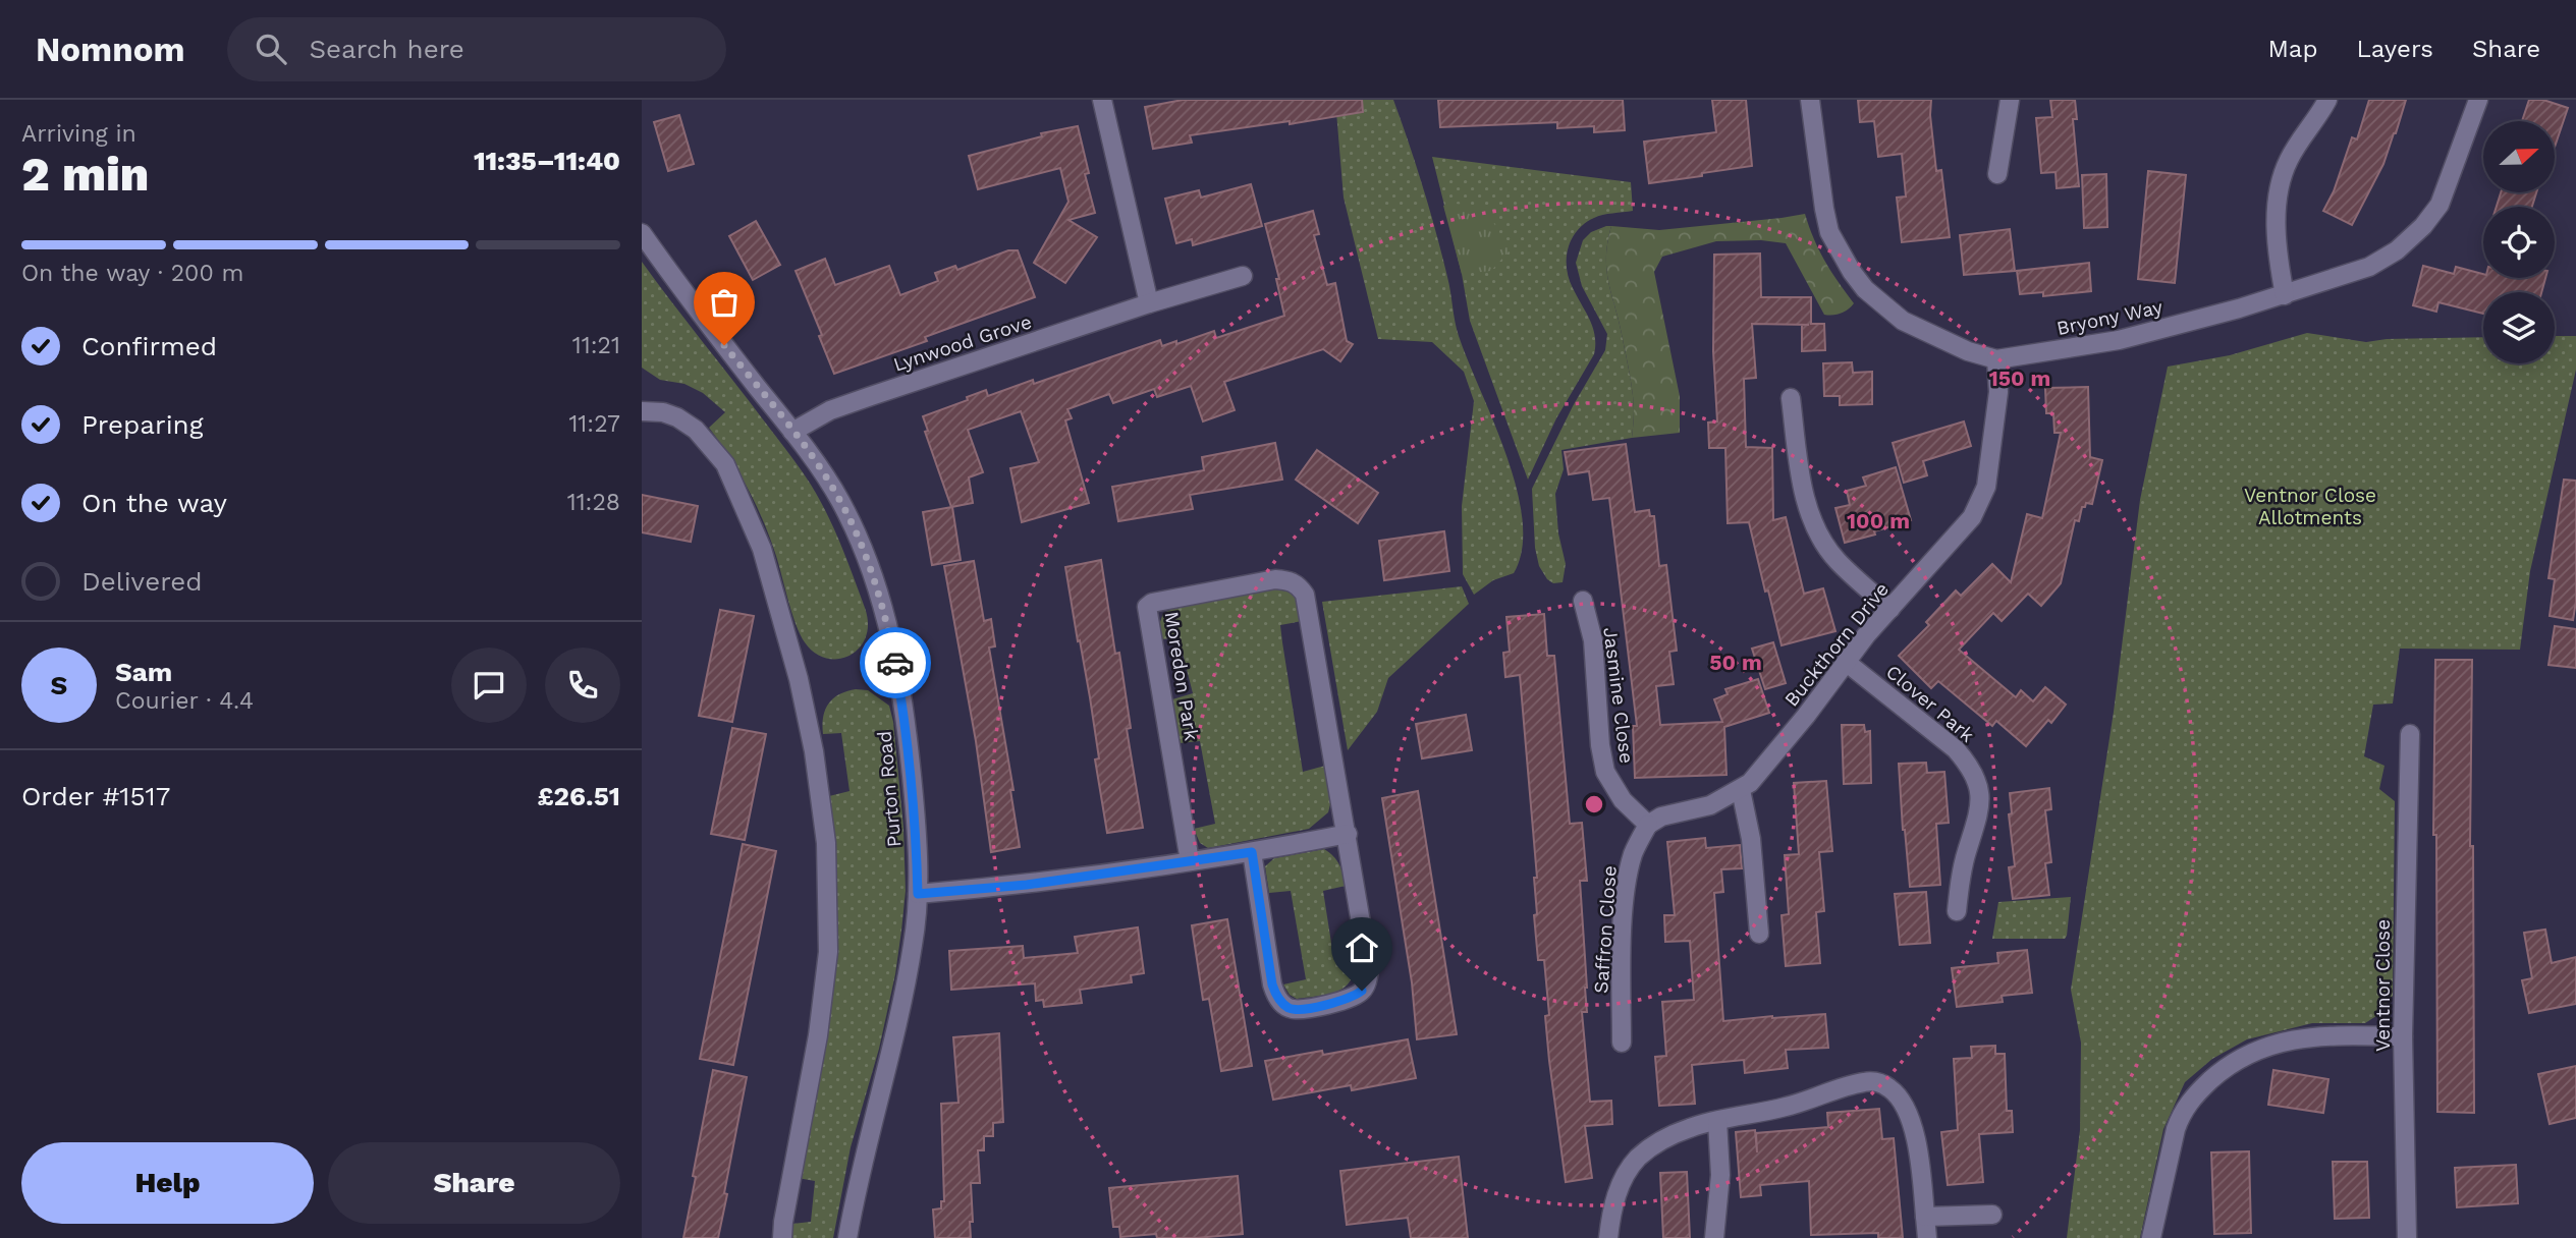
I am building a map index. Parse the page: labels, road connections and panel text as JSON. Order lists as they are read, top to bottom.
{
  "streets": {
    "street": [
      "Bryony Way",
      "Lynwood Grove",
      "Buckthorn Drive",
      "Moredon Park",
      "Jasmine Close",
      "Clover Park",
      "Purton Road",
      "Saffron Close",
      "Ventnor Close"
    ]
  },
  "crossings": [
    ["Bryony Way", "Buckthorn Drive"],
    ["Lynwood Grove", "Purton Road"],
    ["Buckthorn Drive", "Jasmine Close"],
    ["Buckthorn Drive", "Clover Park"],
    ["Buckthorn Drive", "Saffron Close"],
    ["Jasmine Close", "Saffron Close"]
  ],
  "parks": ["Ventnor Close Allotments"],
  "north": "right",
  "page": {
    "header": "Nomnom",
    "search": "Search here",
    "nav": ["Map", "Layers", "Share"],
    "heading": ["2 min", "Arriving in", "11:35–11:40"],
    "panel": [
      "Sam",
      "Courier · 4.4",
      "Order #1517",
      "£26.51"
    ],
    "bar": "On the way · 200 m",
    "list": [
      ["Confirmed", "11:21"],
      ["Preparing", "11:27"],
      ["On the way", "11:28"],
      "Delivered"
    ],
    "round": "S",
    "buttons": ["Help", "Share"]
  },
  "rings": ["150 m", "100 m", "50 m"]
}
